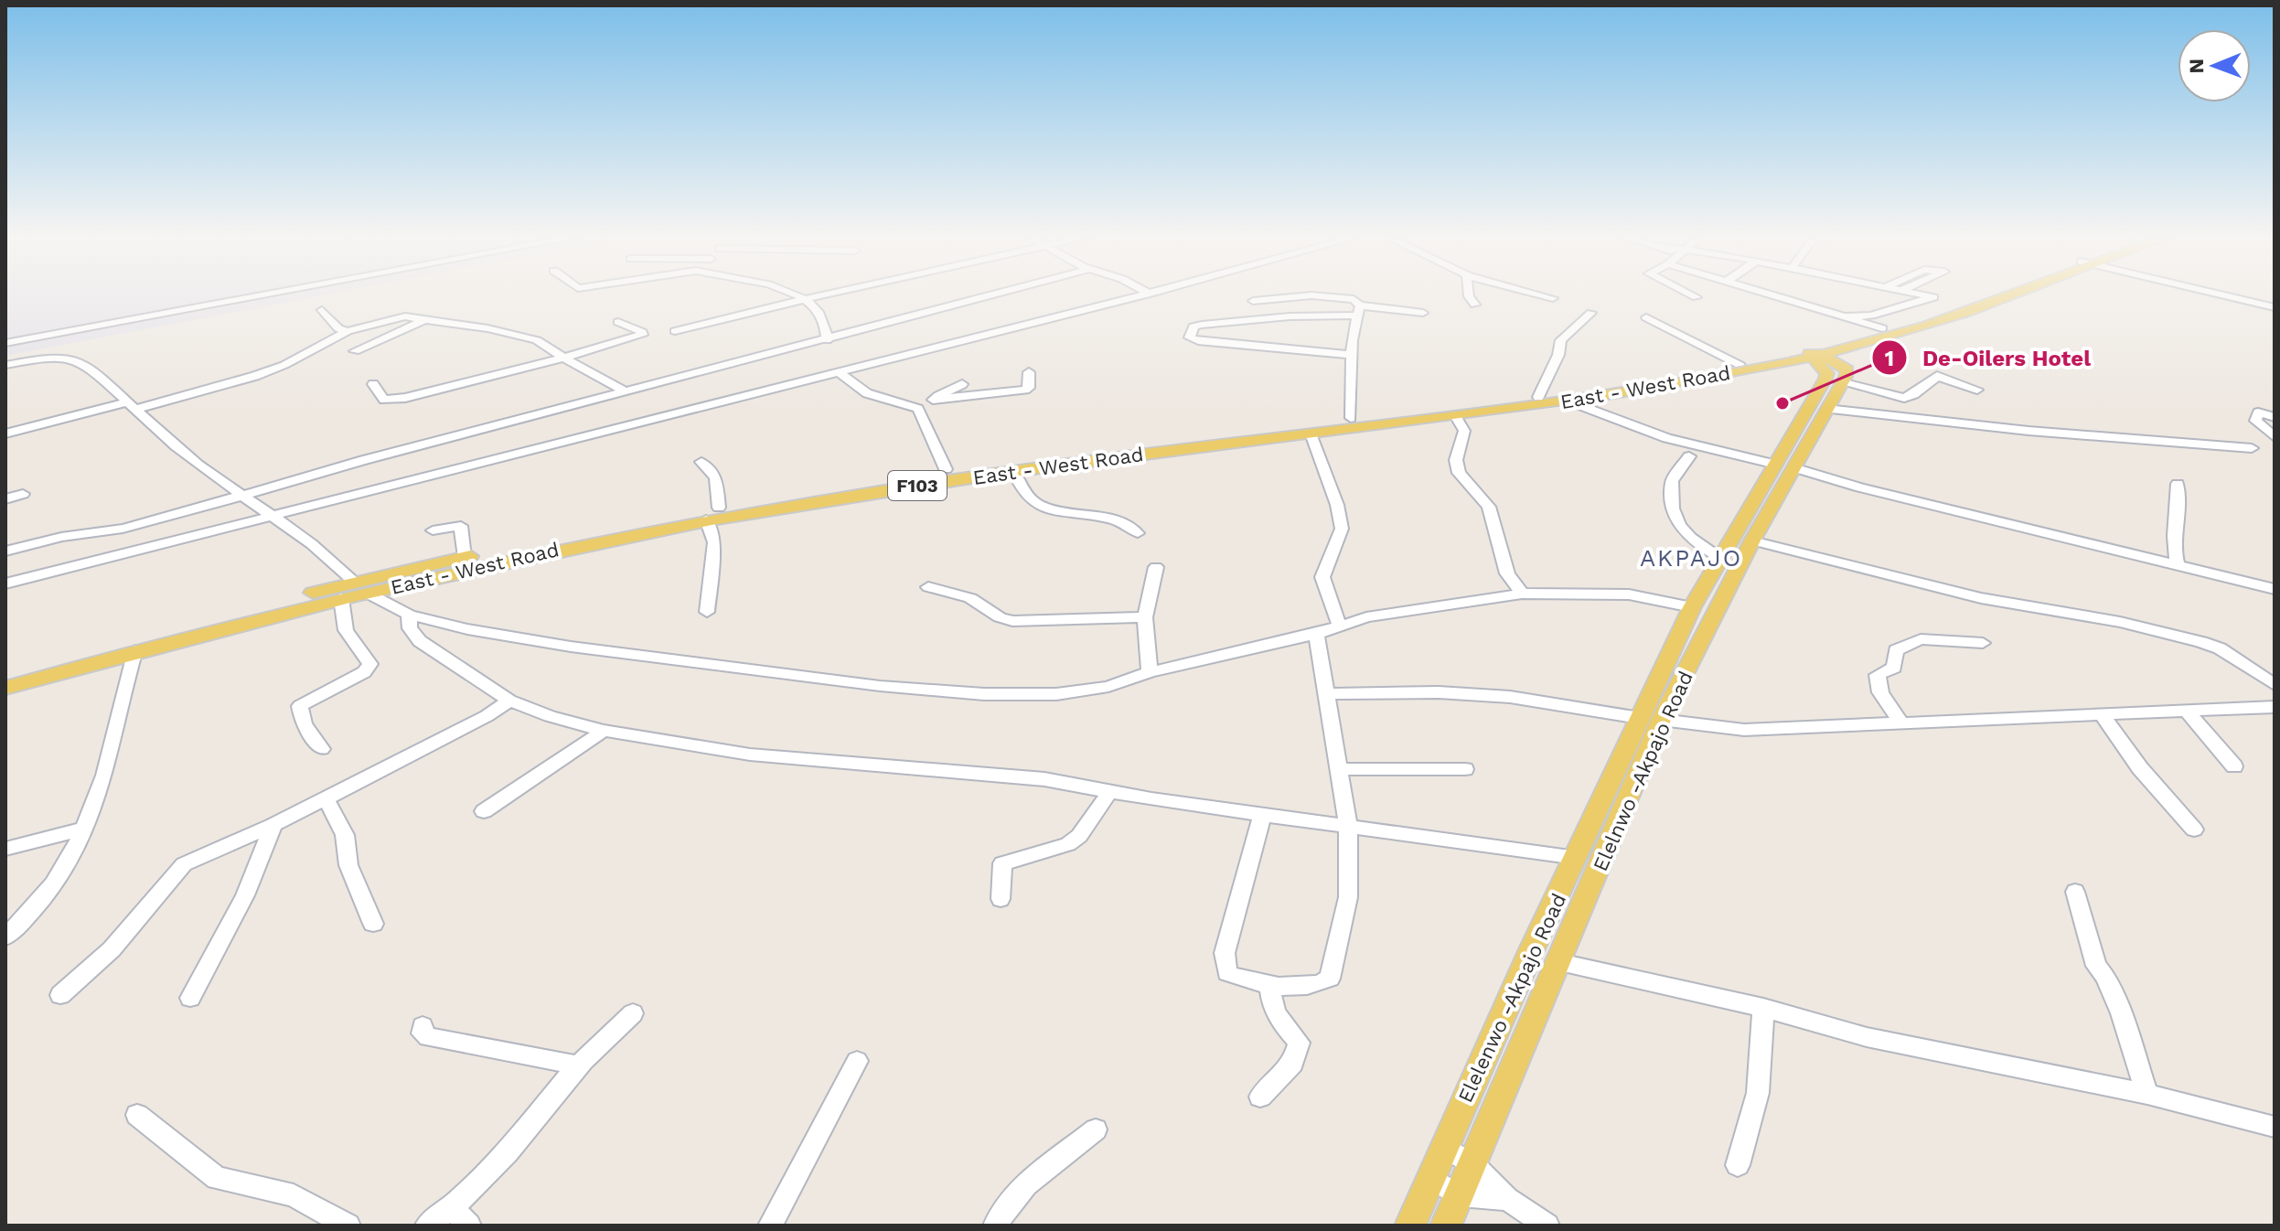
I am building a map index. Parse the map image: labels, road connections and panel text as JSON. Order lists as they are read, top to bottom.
{
  "streets": {
    "main road": [
      "East - West Road",
      "F103",
      "Elelnwo -Akpajo Road",
      "Elelenwo -Akpajo Road"
    ]
  },
  "crossings": [
    ["East - West Road", "F103"],
    ["East - West Road", "Elelnwo -Akpajo Road"],
    ["East - West Road", "Elelenwo -Akpajo Road"],
    ["Elelnwo -Akpajo Road", "Elelenwo -Akpajo Road"]
  ],
  "districts": ["AKPAJO"],
  "places": ["De-Oilers Hotel"],
  "north": "left"
}
